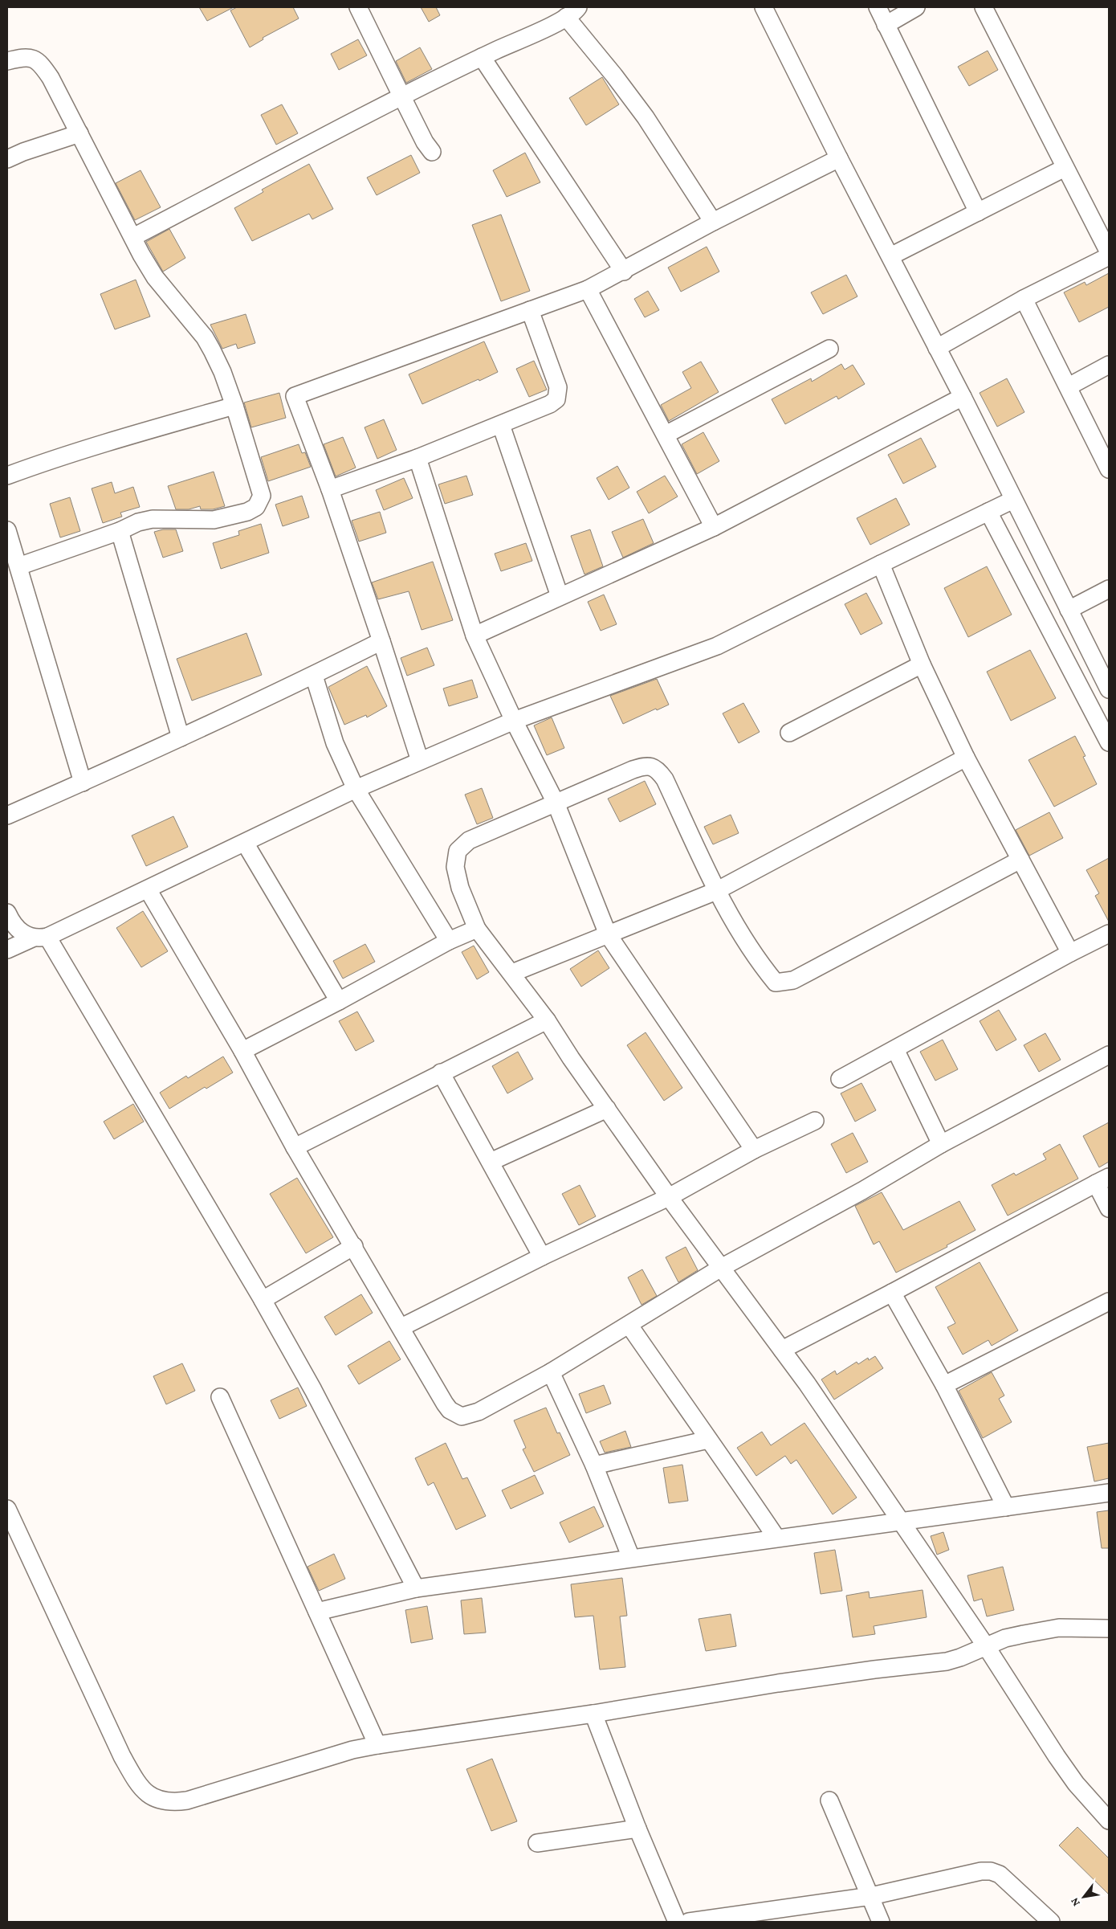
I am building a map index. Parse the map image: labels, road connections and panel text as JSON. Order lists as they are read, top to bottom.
{
  "north": "bottom left"
}
